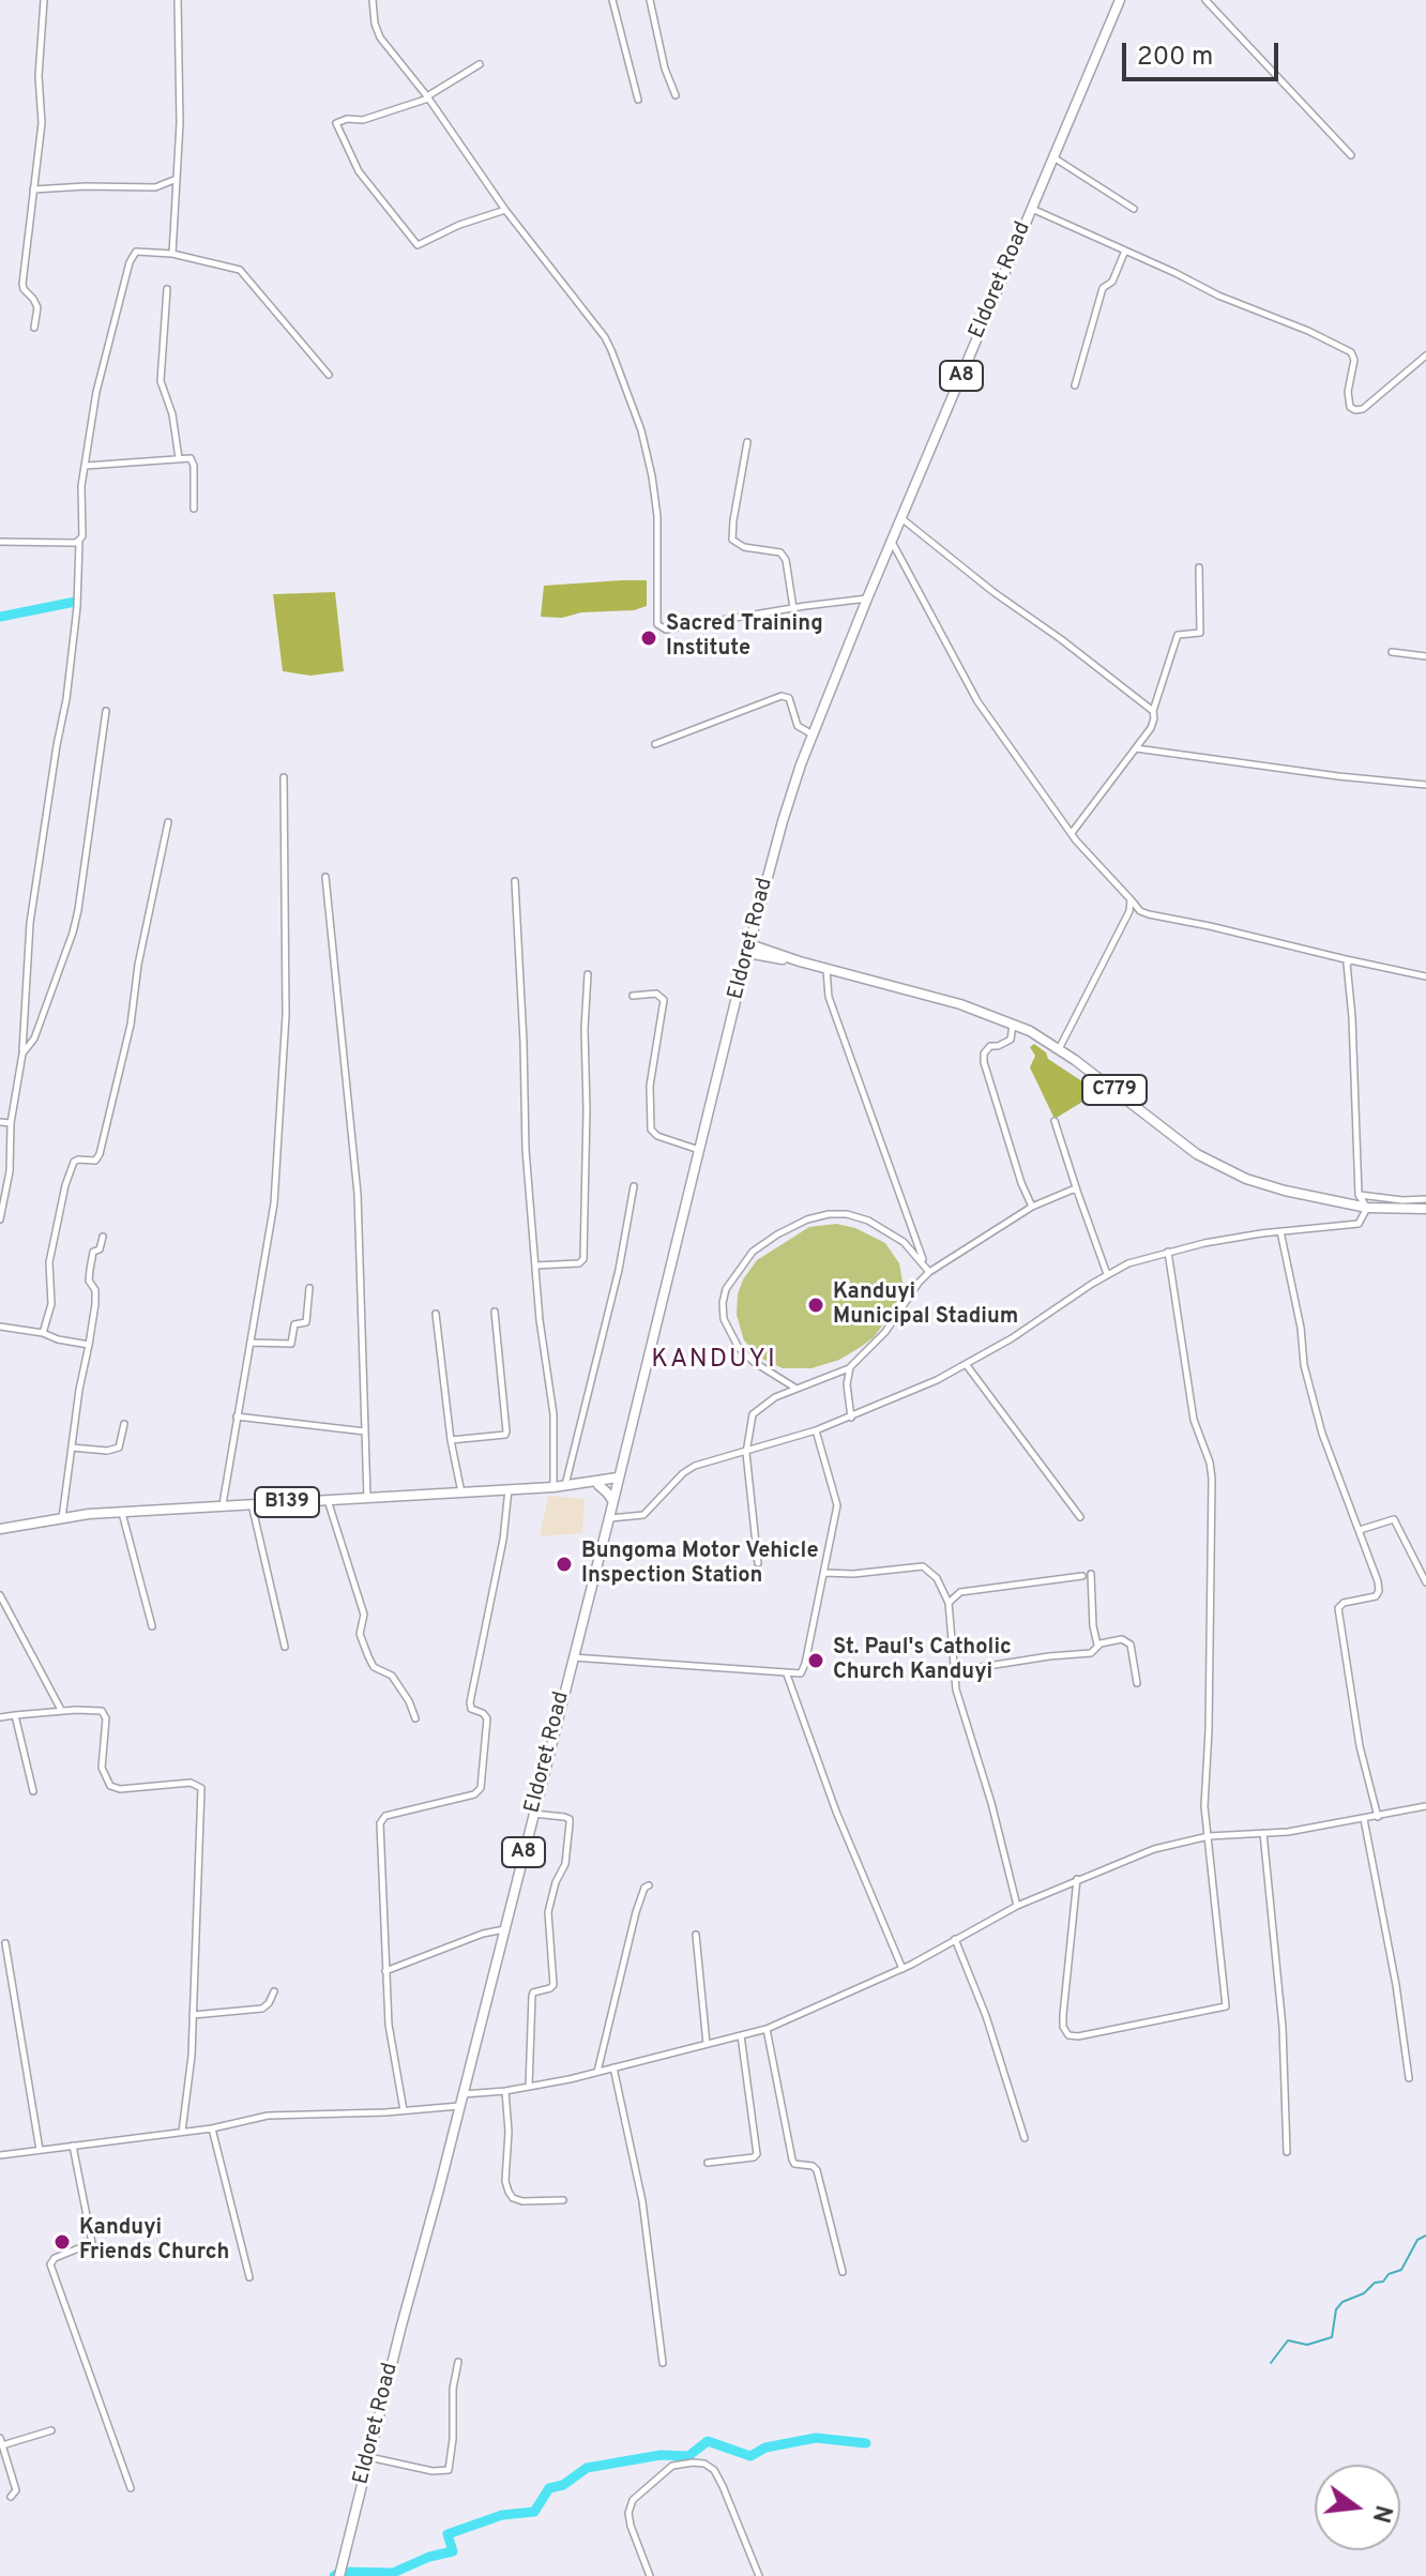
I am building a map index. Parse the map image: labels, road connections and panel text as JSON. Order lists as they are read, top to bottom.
{
  "streets": {
    "main road": [
      "Eldoret Road",
      "A8",
      "C779",
      "B139"
    ]
  },
  "crossings": [
    ["Eldoret Road", "C779"]
  ],
  "districts": ["KANDUYI"],
  "places": [
    "Sacred Training Institute",
    "Kanduyi Municipal Stadium",
    "Bungoma Motor Vehicle Inspection Station",
    "St. Paul's Catholic Church Kanduyi",
    "Kanduyi Friends Church"
  ],
  "scale_bar": "200 m",
  "north": "right"
}
